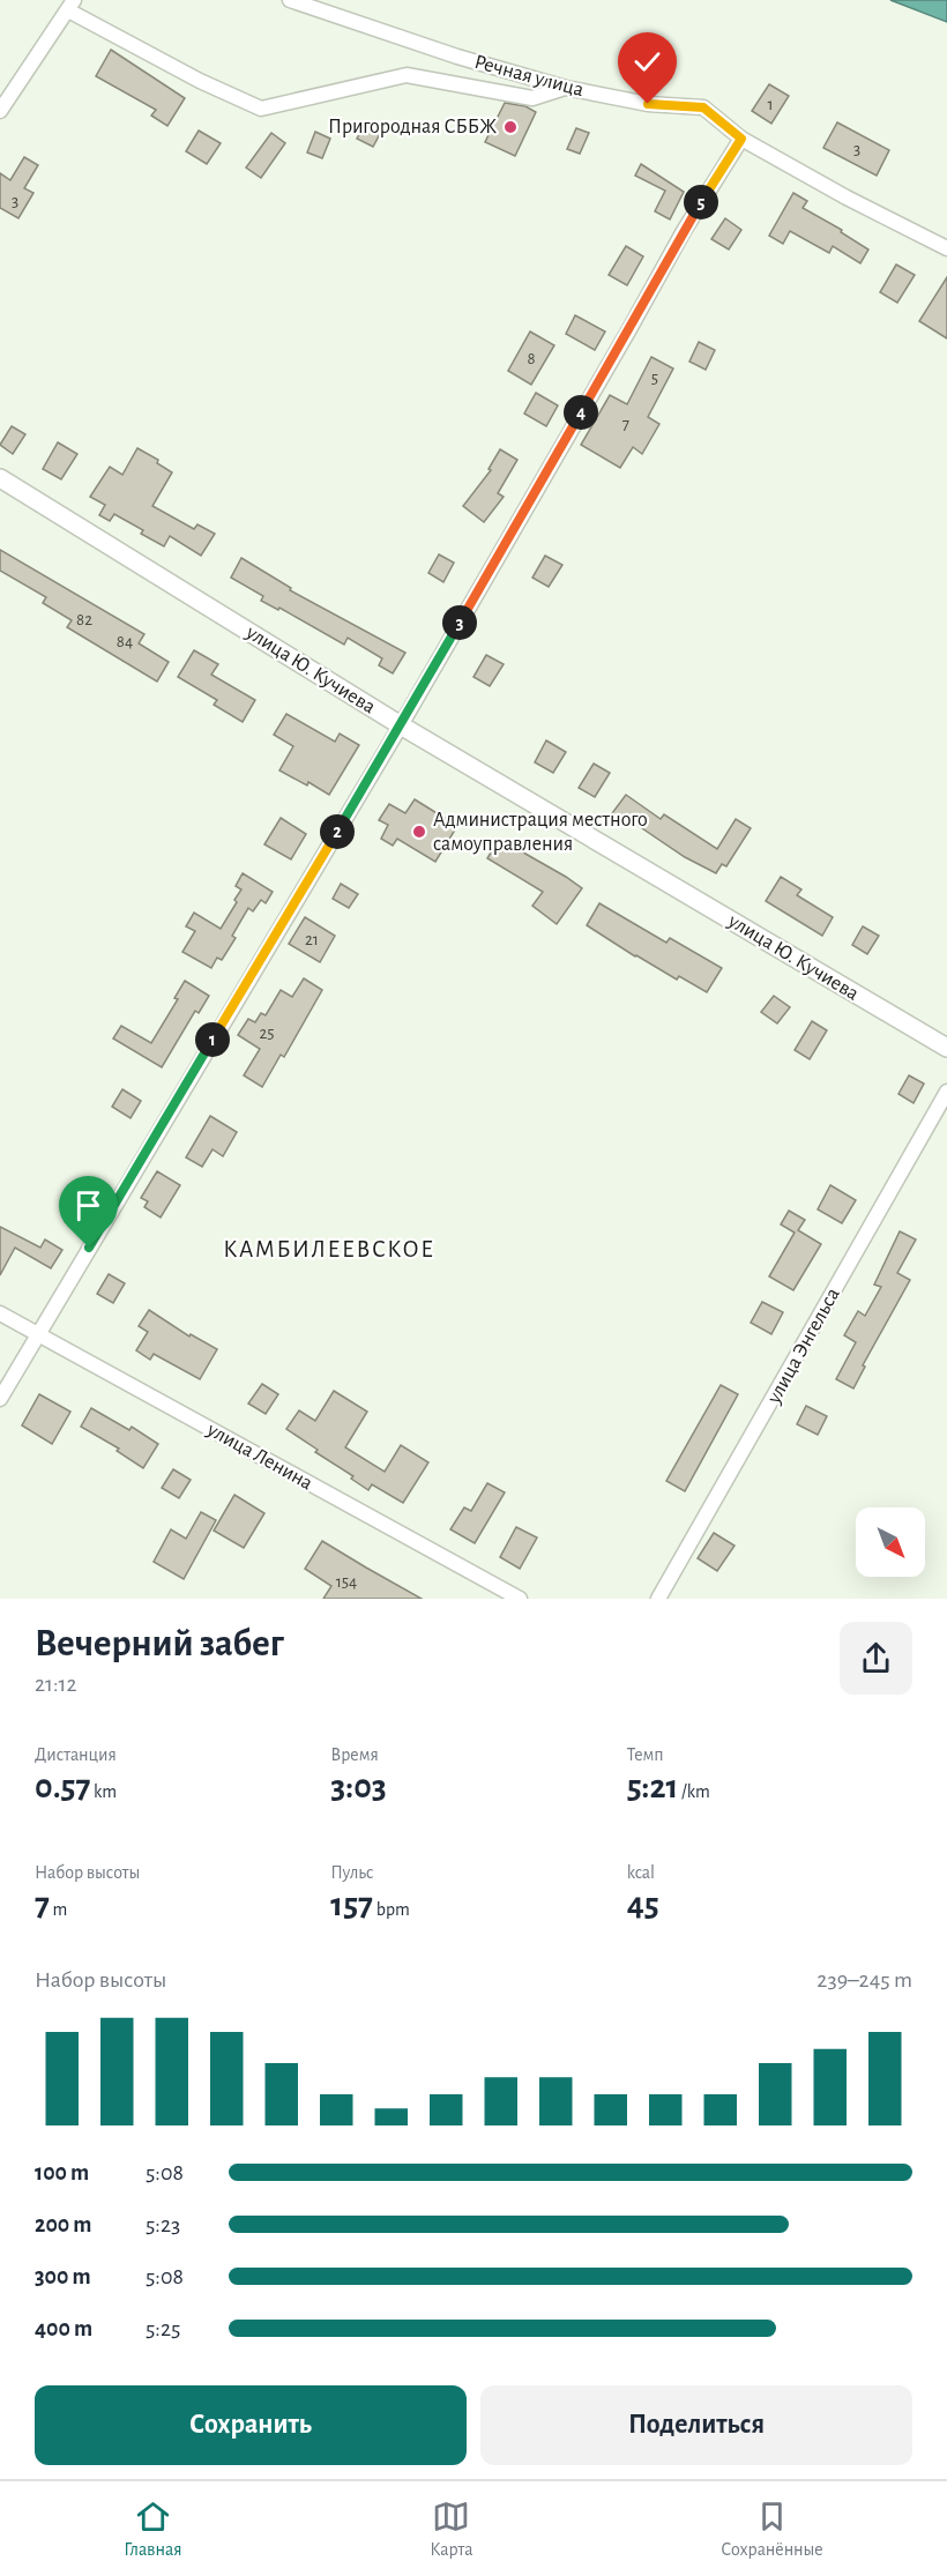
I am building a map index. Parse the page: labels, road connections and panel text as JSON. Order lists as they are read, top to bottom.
{
  "streets": {
    "street": [
      "Речная улица",
      "улица Ю. Кучиева",
      "улица Энгельса",
      "улица Ленина"
    ]
  },
  "districts": ["КАМБИЛЕЕВСКОЕ"],
  "places": ["Пригородная СББЖ", "Администрация местного самоуправления"],
  "house_numbers": [
    "1",
    "3",
    "3",
    "8",
    "5",
    "7",
    "82",
    "84",
    "21",
    "25",
    "154"
  ],
  "north": "bottom right",
  "page": {
    "pins": [
      "5",
      "4",
      "3",
      "2",
      "1"
    ],
    "heading": ["Вечерний забег", "21:12"],
    "stats": [
      ["Дистанция", "0.57 km"],
      ["Время", "3:03"],
      ["Темп", "5:21 /km"],
      ["Набор высоты", "7 m"],
      ["Пульс", "157 bpm"],
      ["kcal", "45"]
    ],
    "chart": ["Набор высоты", "239–245 m"],
    "list": [
      {
        "name": "100 m",
        "note": "5:08"
      },
      {
        "name": "200 m",
        "note": "5:23"
      },
      {
        "name": "300 m",
        "note": "5:08"
      },
      {
        "name": "400 m",
        "note": "5:25"
      }
    ],
    "buttons": ["Сохранить", "Поделиться"],
    "tabs": ["Главная", "Карта", "Сохранённые"]
  }
}
